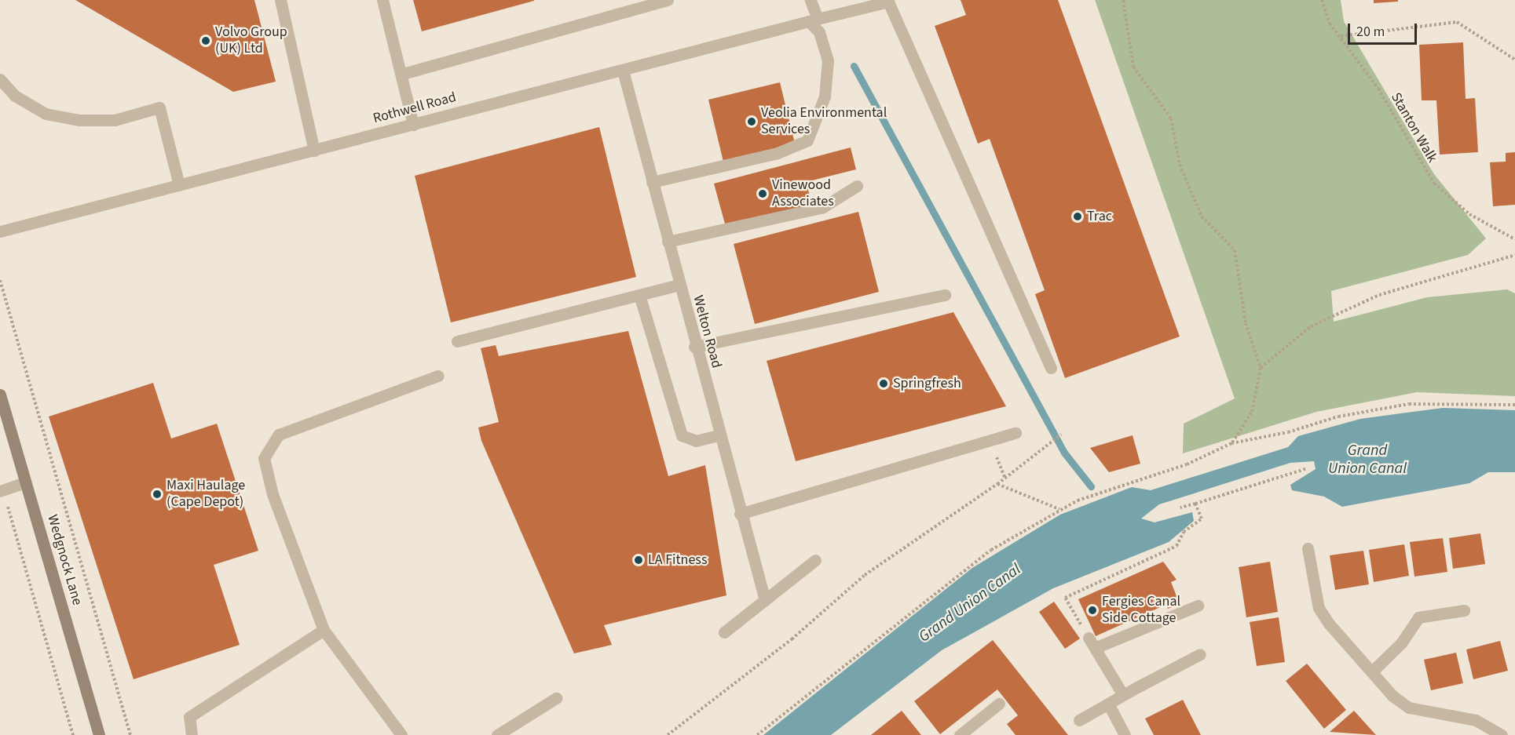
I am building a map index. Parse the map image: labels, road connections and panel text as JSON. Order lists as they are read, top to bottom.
{
  "streets": {
    "street": ["Rothwell Road", "Welton Road", "Wedgnock Lane"],
    "path": ["Stanton Walk"]
  },
  "crossings": [
    ["Rothwell Road", "Welton Road"]
  ],
  "water": ["Grand Union Canal"],
  "places": [
    "Volvo Group (UK) Ltd",
    "Veolia Environmental Services",
    "Vinewood Associates",
    "Trac",
    "Springfresh",
    "Maxi Haulage (Cape Depot)",
    "LA Fitness",
    "Fergies Canal Side Cottage"
  ],
  "scale_bar": "20 m"
}
